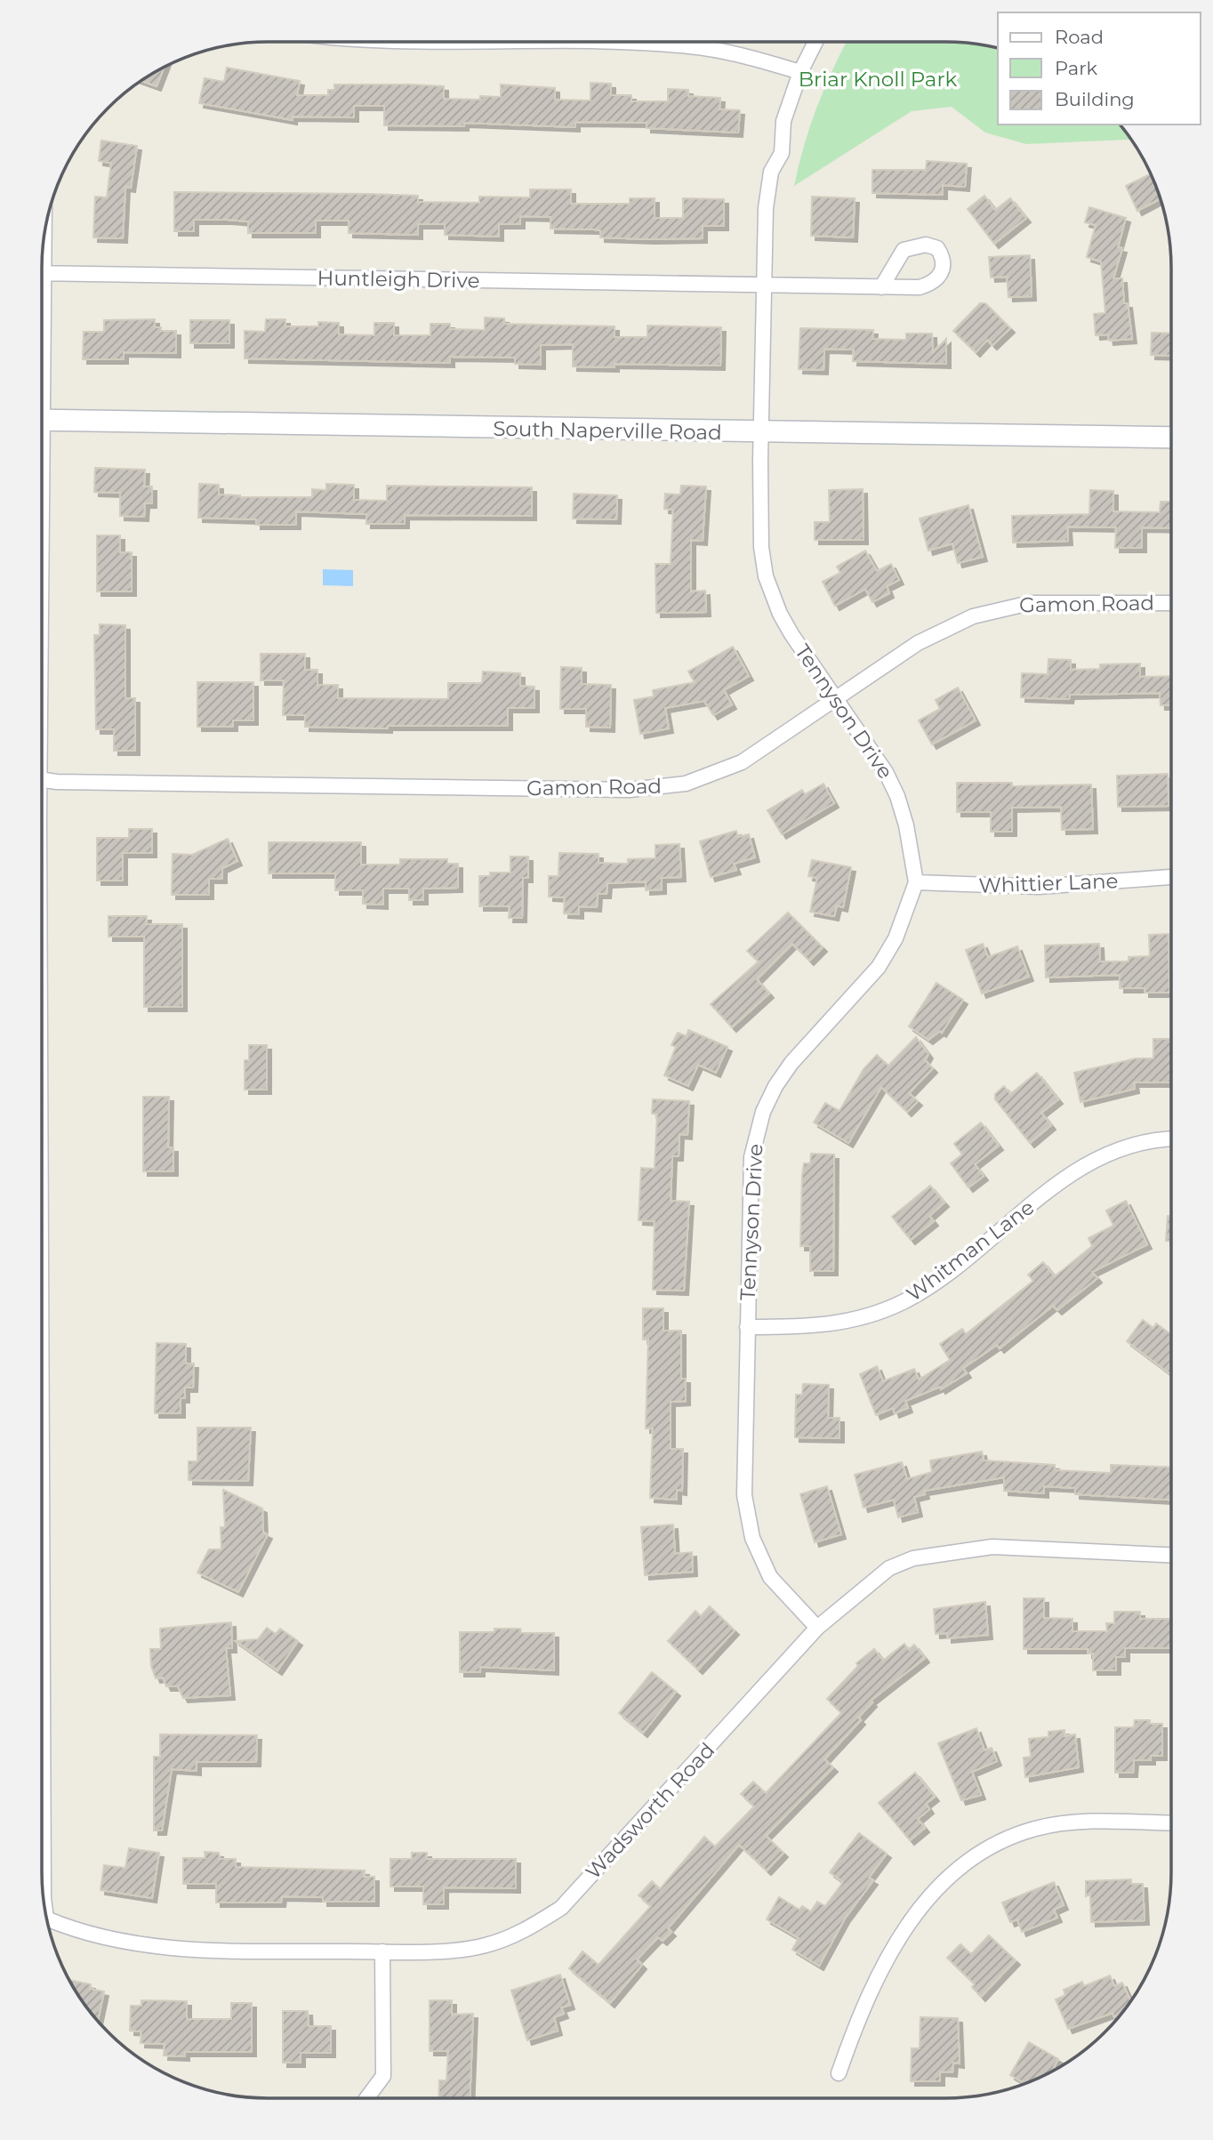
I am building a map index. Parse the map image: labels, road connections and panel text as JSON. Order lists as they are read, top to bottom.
{
  "streets": {
    "main road": ["South Naperville Road"],
    "street": [
      "Huntleigh Drive",
      "Gamon Road",
      "Tennyson Drive",
      "Whittier Lane",
      "Whitman Lane",
      "Wadsworth Road"
    ]
  },
  "crossings": [
    ["Huntleigh Drive", "Tennyson Drive"],
    ["South Naperville Road", "Tennyson Drive"],
    ["Gamon Road", "Tennyson Drive"],
    ["Tennyson Drive", "Whittier Lane"],
    ["Tennyson Drive", "Whitman Lane"],
    ["Tennyson Drive", "Wadsworth Road"]
  ],
  "parks": ["Briar Knoll Park"],
  "legend": ["Road", "Park", "Building"]
}
